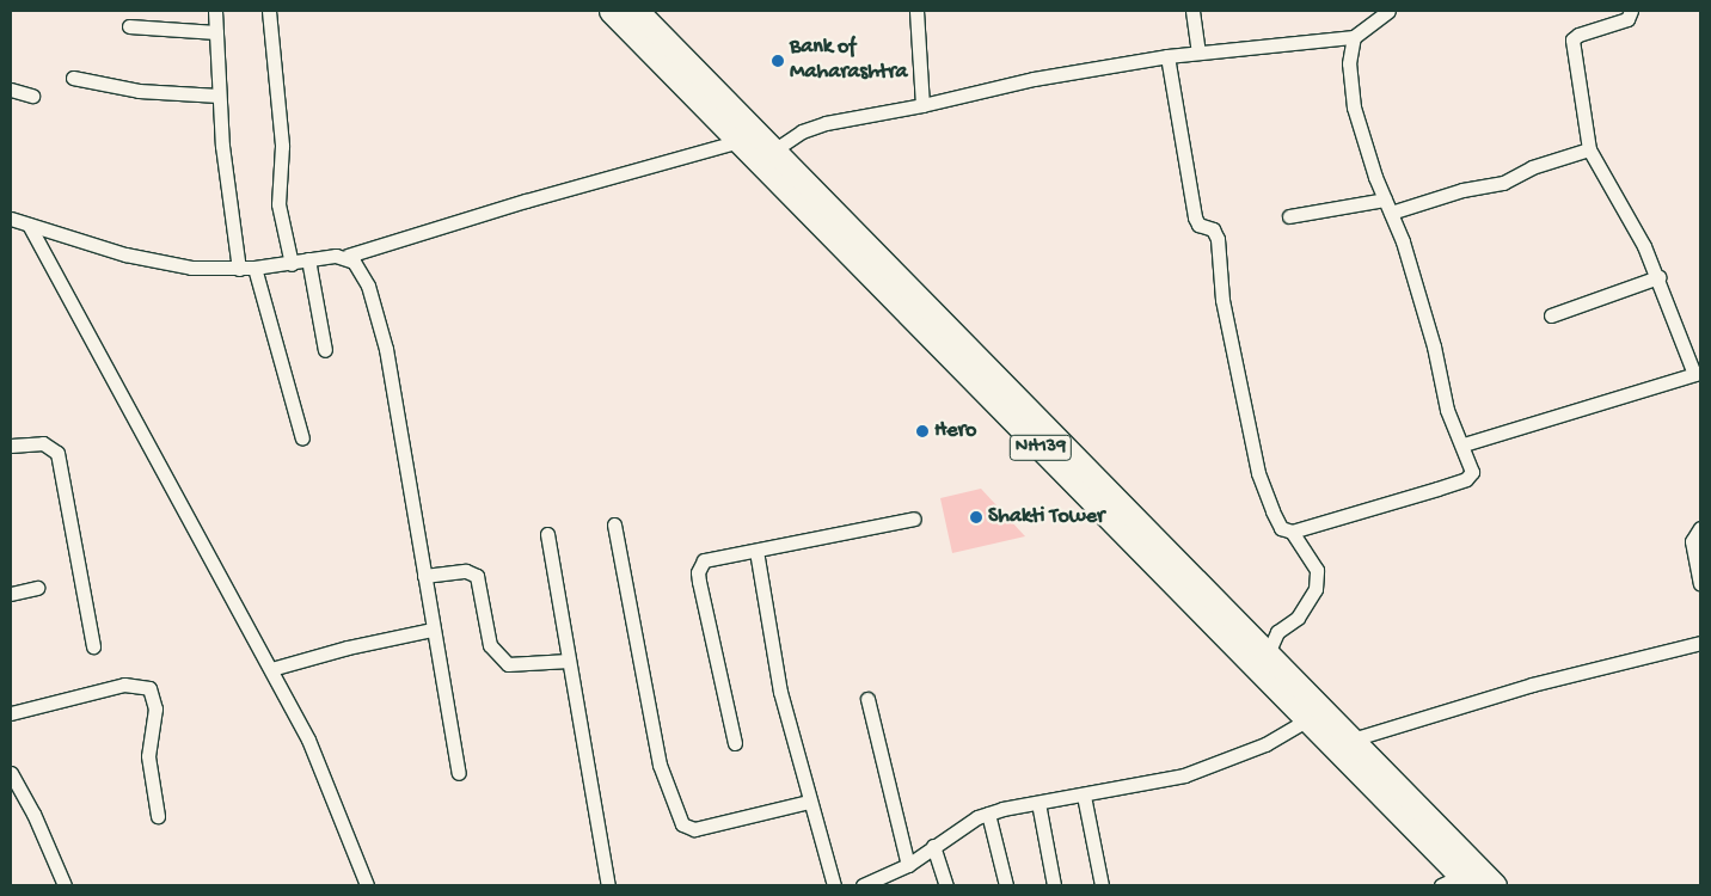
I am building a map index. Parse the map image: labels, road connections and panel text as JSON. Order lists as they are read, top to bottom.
{
  "streets": {
    "highway": ["NH139"]
  },
  "places": ["Bank of Maharashtra", "Hero", "Shakti Tower"]
}
